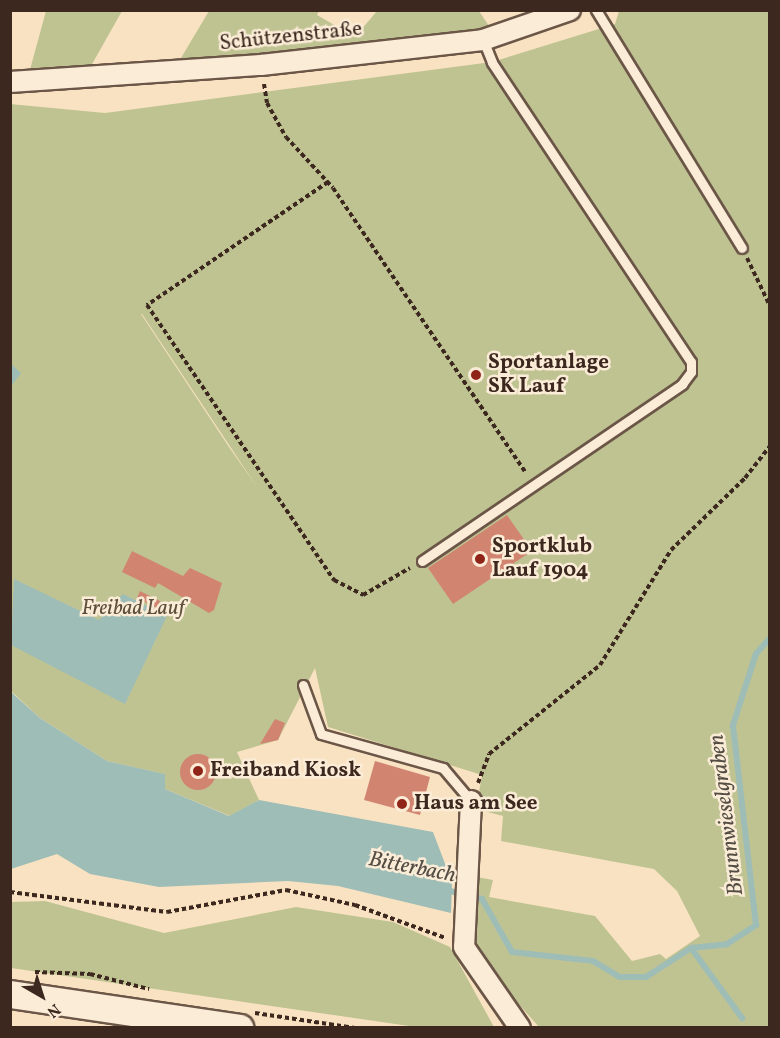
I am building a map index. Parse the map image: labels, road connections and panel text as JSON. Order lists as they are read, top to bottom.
{
  "streets": {
    "street": ["Schützenstraße"]
  },
  "water": ["Brunnwieselgraben", "Bitterbach"],
  "parks": ["Freibad Lauf"],
  "places": [
    "Sportanlage SK Lauf",
    "Sportklub Lauf 1904",
    "Freiband Kiosk",
    "Haus am See"
  ],
  "north": "bottom right"
}
